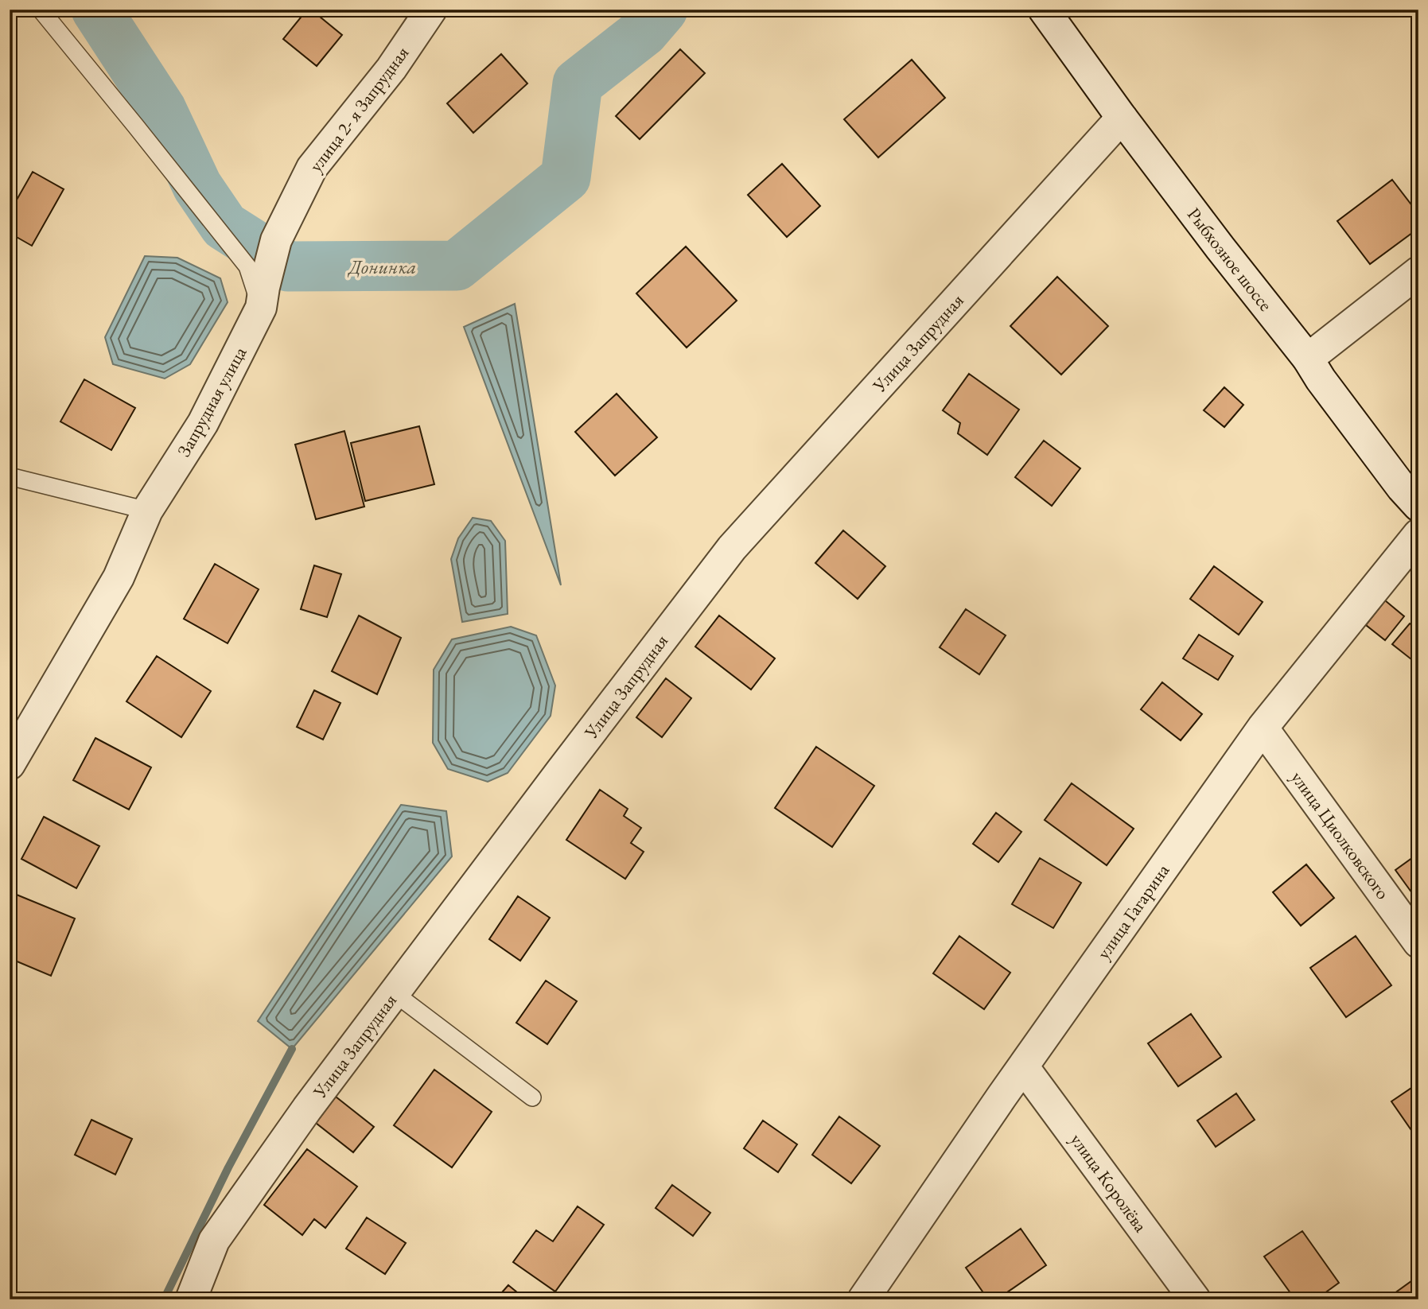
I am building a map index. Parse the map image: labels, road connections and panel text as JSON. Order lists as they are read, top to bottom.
{
  "streets": {
    "street": [
      "улица 2- я Запрудная",
      "Рыбхозное шоссе",
      "Улица Запрудная",
      "Запрудная улица",
      "улица Циолковского",
      "улица Гагарина",
      "улица Королёва"
    ]
  },
  "crossings": [
    ["улица 2- я Запрудная", "Запрудная улица"],
    ["Рыбхозное шоссе", "Улица Запрудная"],
    ["улица Циолковского", "улица Гагарина"],
    ["улица Гагарина", "улица Королёва"]
  ],
  "water": ["Донинка"]
}
